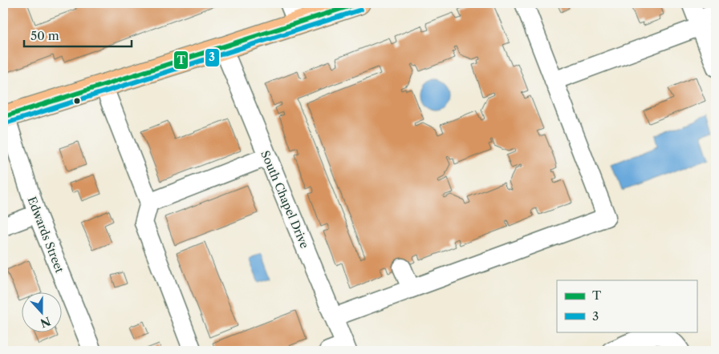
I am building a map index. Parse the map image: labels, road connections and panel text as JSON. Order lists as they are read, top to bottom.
{
  "streets": {
    "street": ["South Chapel Drive", "Edwards Street"]
  },
  "lines": ["transit line T", "transit line 3"],
  "legend": ["T", "3"],
  "scale_bar": "50 m",
  "north": "bottom"
}
